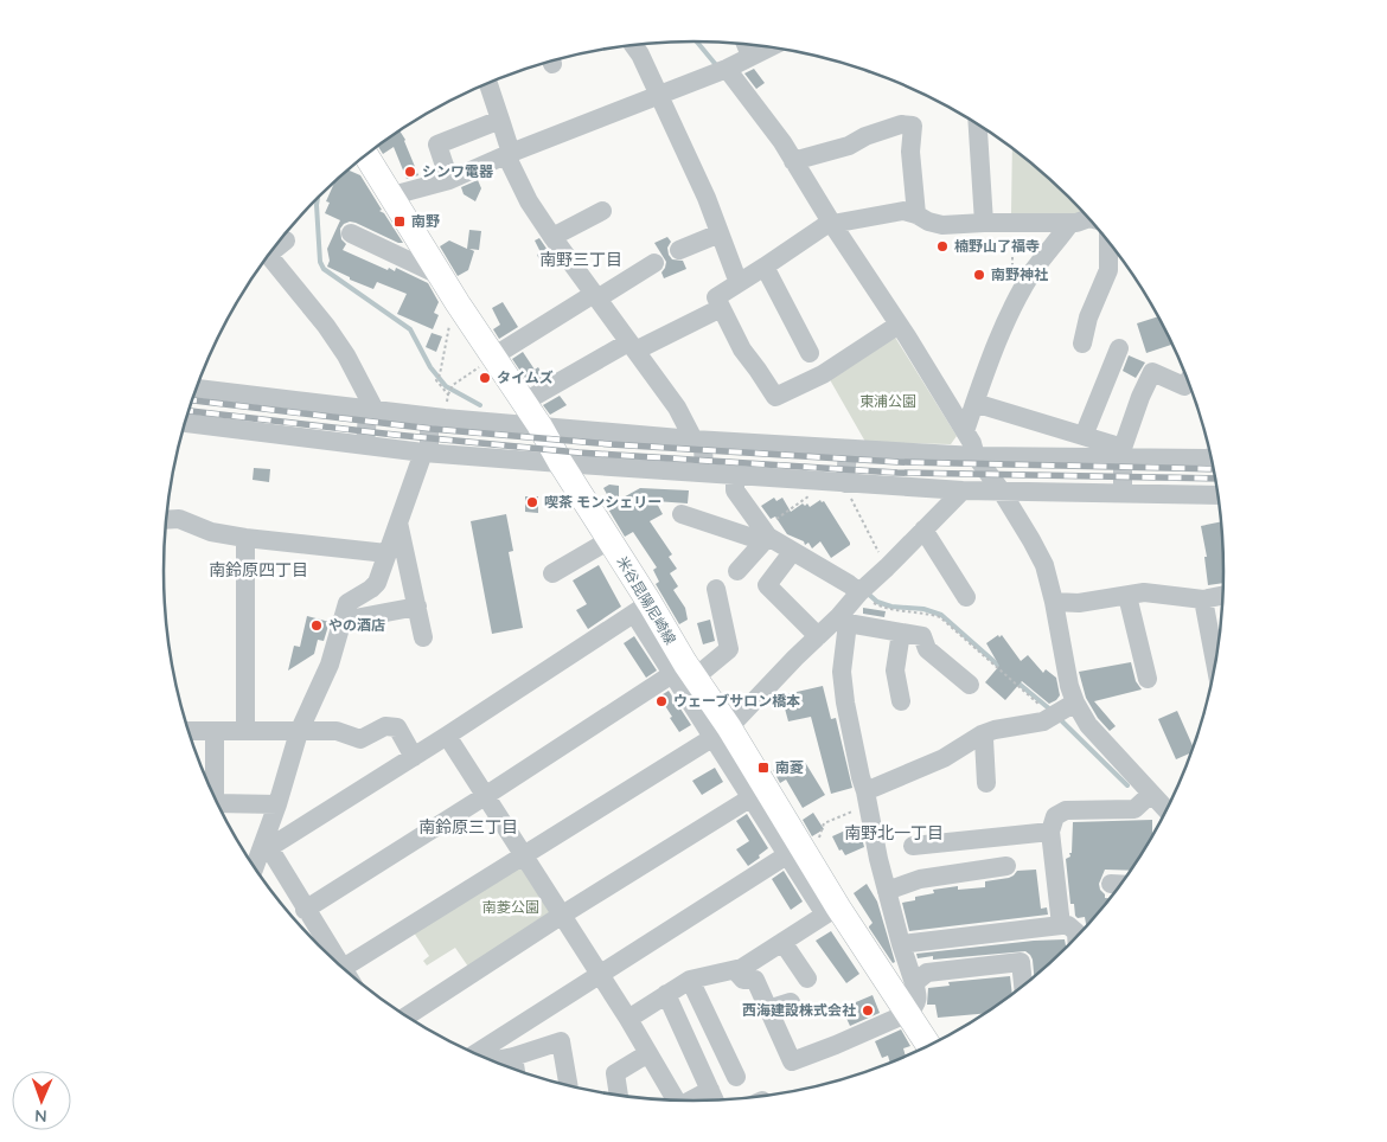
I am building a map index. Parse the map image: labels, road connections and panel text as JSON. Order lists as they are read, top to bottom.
{
  "streets": {
    "main road": ["米谷昆陽尼崎線"]
  },
  "districts": [
    "南野三丁目",
    "南鈴原四丁目",
    "南鈴原三丁目",
    "南野北一丁目"
  ],
  "parks": ["東浦公園", "南菱公園"],
  "places": {
    "other": [
      "シンワ電器",
      "楠野山了福寺",
      "南野神社",
      "タイムズ",
      "喫茶 モンシェリー",
      "やの酒店",
      "ウェーブサロン橋本",
      "西海建設株式会社"
    ],
    "transit": ["南野", "南菱"]
  },
  "north": "bottom"
}
